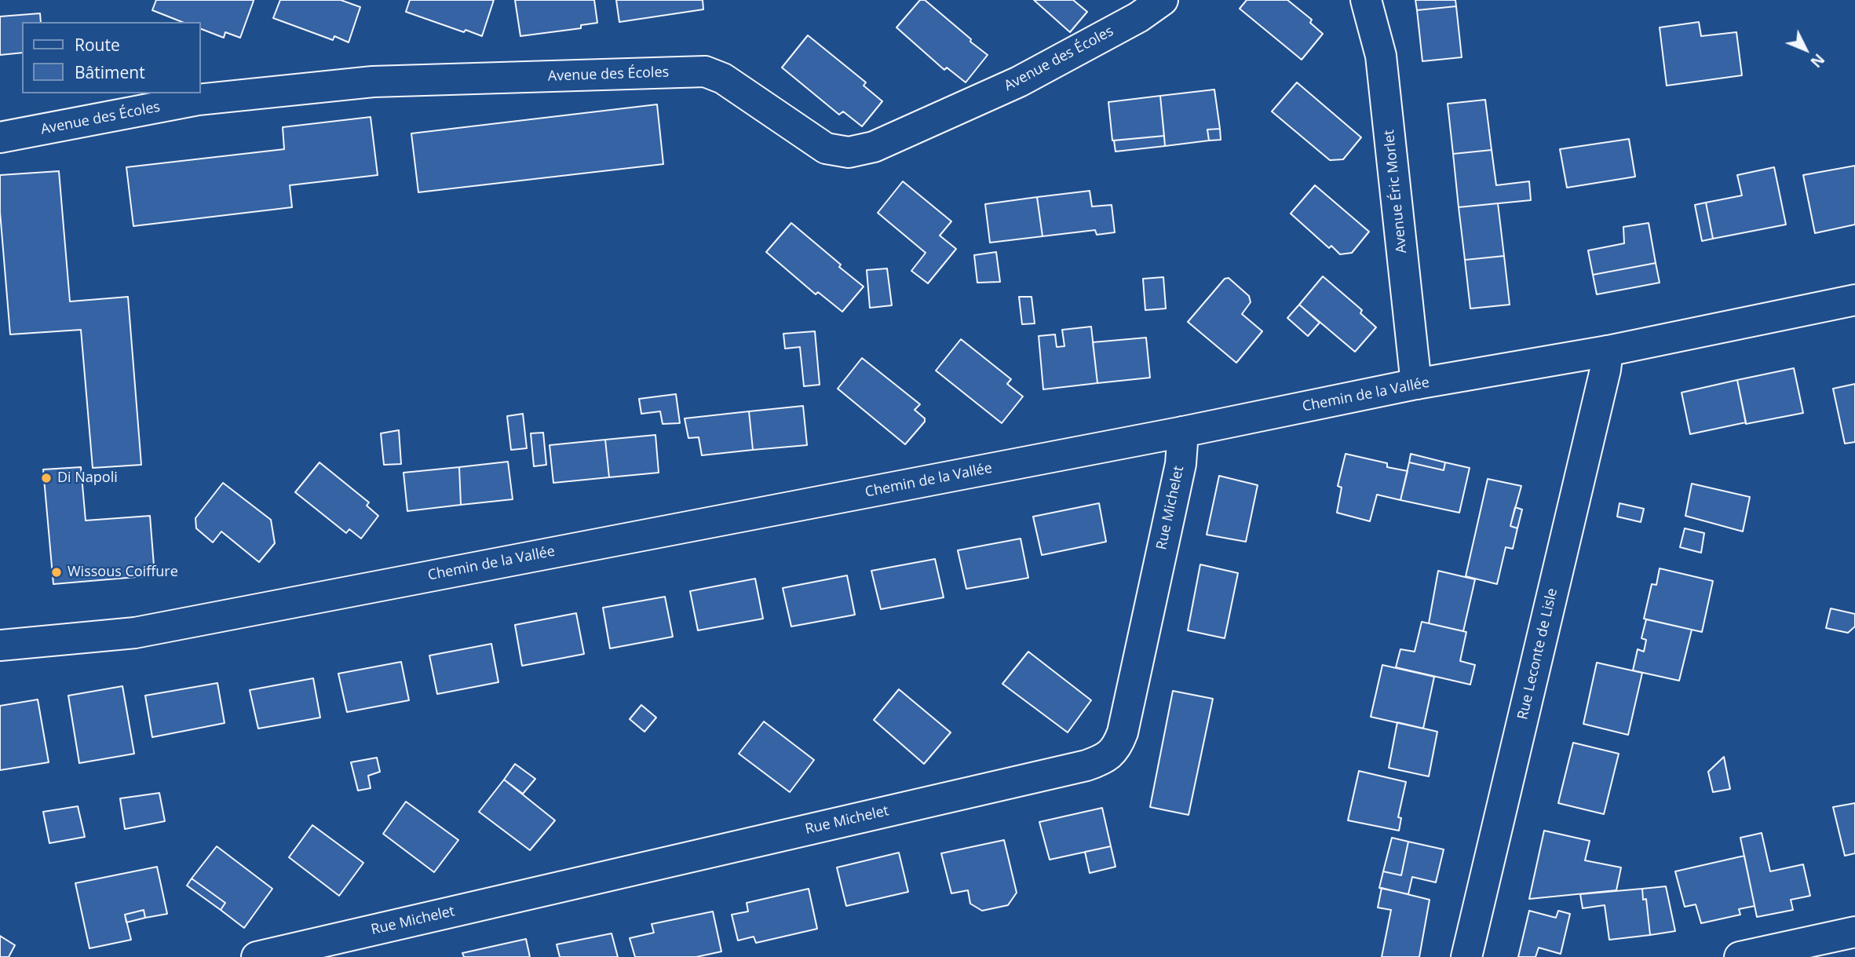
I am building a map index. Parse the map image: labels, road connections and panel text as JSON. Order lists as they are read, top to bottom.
{
  "streets": {
    "street": [
      "Avenue des Écoles",
      "Avenue Éric Morlet",
      "Chemin de la Vallée",
      "Rue Michelet",
      "Rue Leconte de Lisle"
    ]
  },
  "crossings": [
    ["Avenue Éric Morlet", "Chemin de la Vallée"],
    ["Chemin de la Vallée", "Rue Michelet"],
    ["Chemin de la Vallée", "Rue Leconte de Lisle"]
  ],
  "places": ["Di Napoli", "Wissous Coiffure"],
  "legend": ["Route", "Bâtiment"],
  "north": "bottom right"
}
